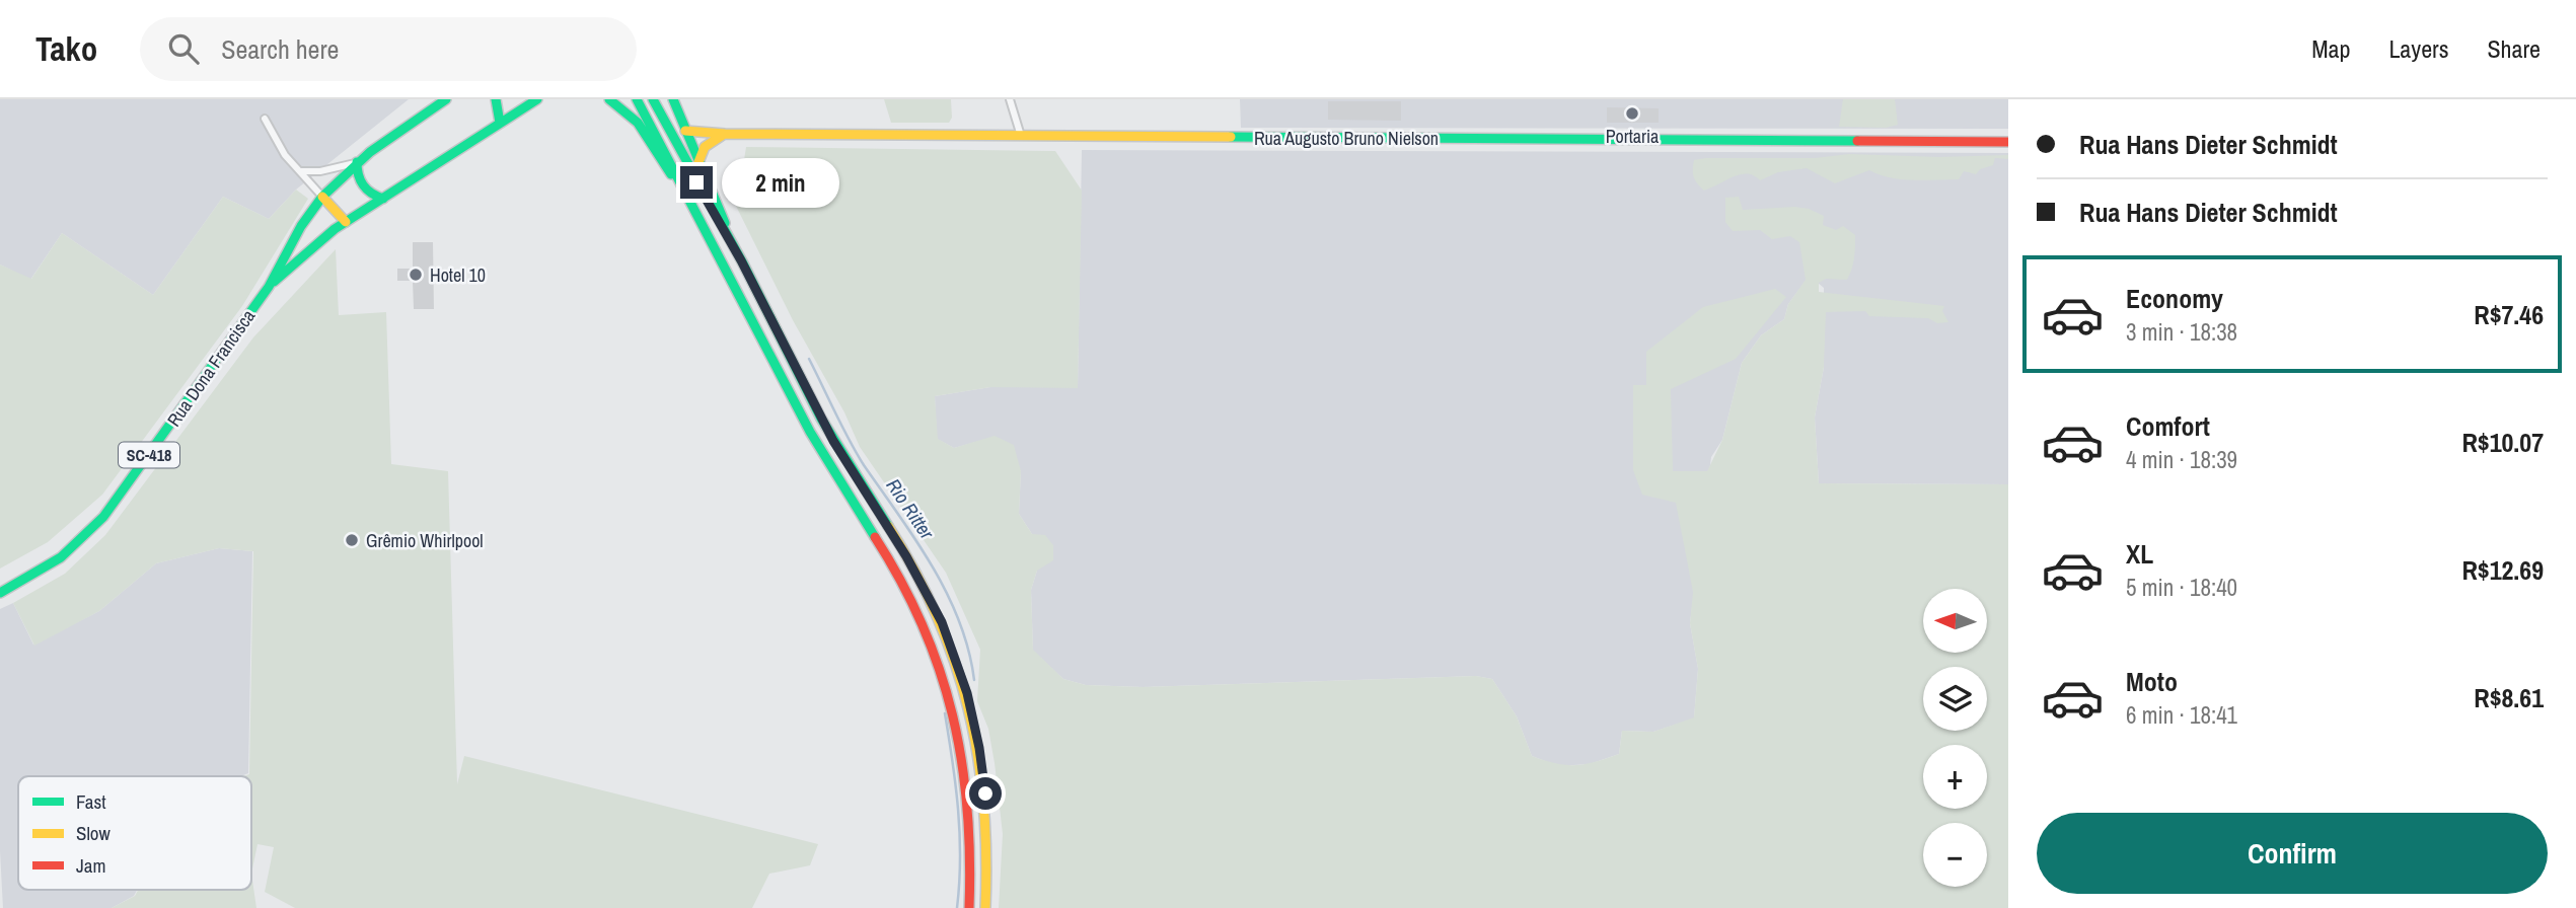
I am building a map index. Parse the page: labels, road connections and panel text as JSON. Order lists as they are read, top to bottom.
{
  "streets": {
    "main road": ["Rua Augusto Bruno Nielson", "Rua Dona Francisca", "SC-418"]
  },
  "water": ["Rio Ritter"],
  "places": ["Portaria", "Hotel 10", "Grêmio Whirlpool"],
  "legend": ["Fast", "Slow", "Jam"],
  "north": "left",
  "page": {
    "header": "Tako",
    "search": "Search here",
    "nav": ["Map", "Layers", "Share"],
    "banner": ["Rua Hans Dieter Schmidt", "Rua Hans Dieter Schmidt"],
    "bubble": "2 min",
    "list": [
      {
        "name": "Economy",
        "note": "3 min · 18:38",
        "value": "R$7.46"
      },
      {
        "name": "Comfort",
        "note": "4 min · 18:39",
        "value": "R$10.07"
      },
      {
        "name": "XL",
        "note": "5 min · 18:40",
        "value": "R$12.69"
      },
      {
        "name": "Moto",
        "note": "6 min · 18:41",
        "value": "R$8.61"
      }
    ],
    "map_buttons": ["+", "−"],
    "buttons": "Confirm"
  }
}
